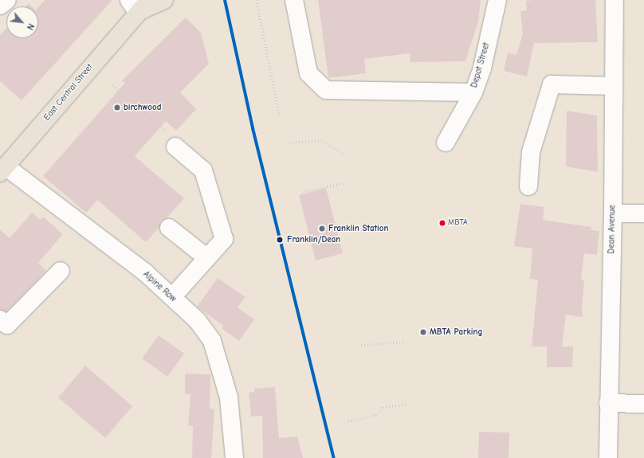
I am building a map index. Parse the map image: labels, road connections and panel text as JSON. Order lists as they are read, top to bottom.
{
  "streets": {
    "main road": ["East Central Street"],
    "street": ["Depot Street", "Dean Avenue", "Alpine Row"]
  },
  "crossings": [
    ["East Central Street", "Alpine Row"]
  ],
  "places": [
    "birchwood",
    "MBTA",
    "Franklin Station",
    "Franklin/Dean",
    "MBTA Parking"
  ],
  "north": "bottom right"
}
